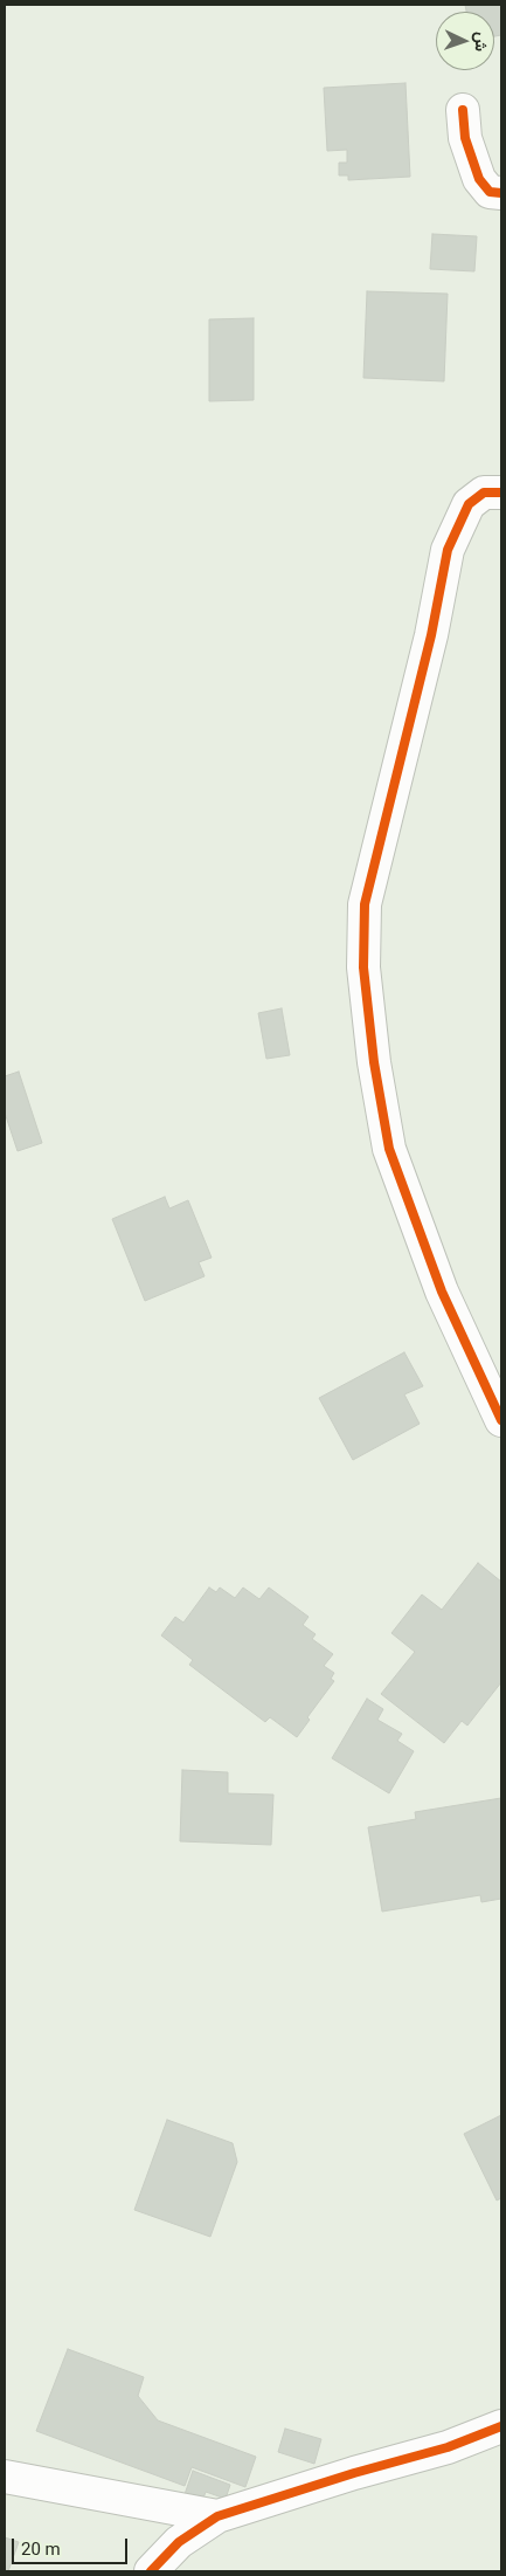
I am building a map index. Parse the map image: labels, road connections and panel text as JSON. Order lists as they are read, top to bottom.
{
  "scale_bar": "20 m",
  "north": "right"
}
